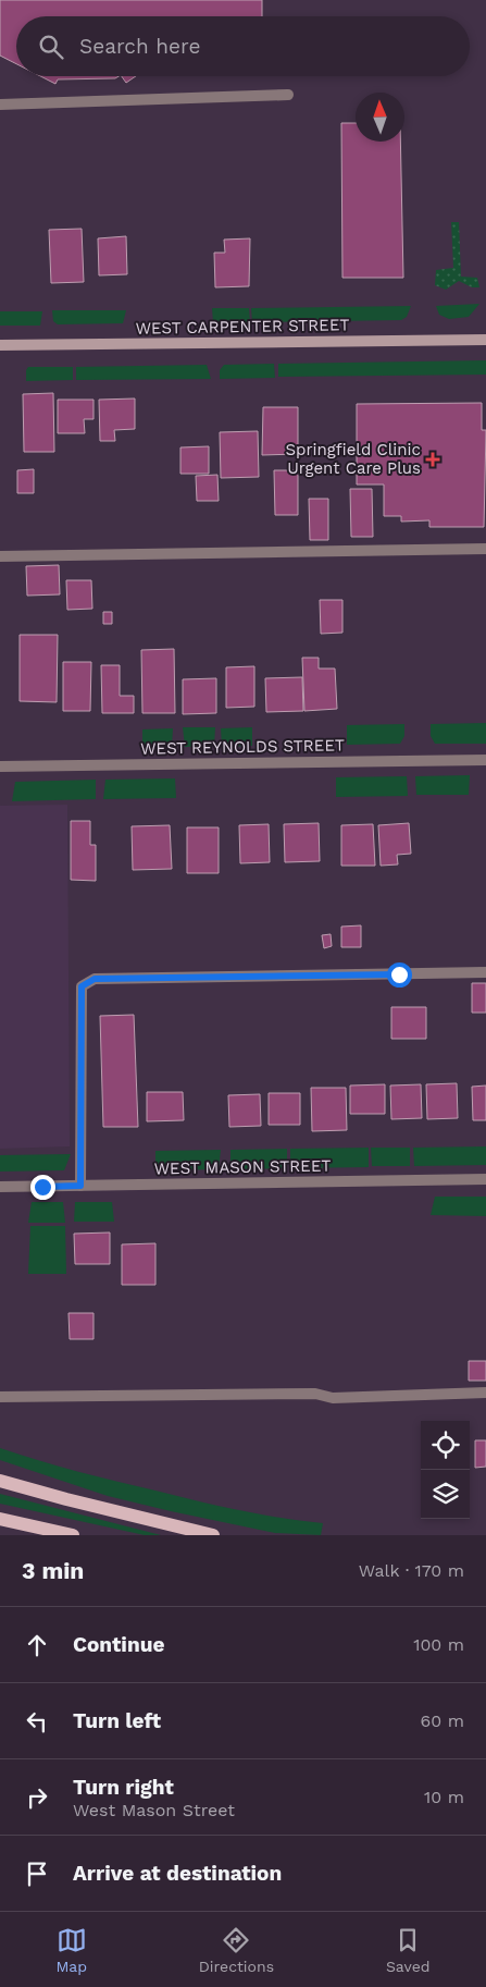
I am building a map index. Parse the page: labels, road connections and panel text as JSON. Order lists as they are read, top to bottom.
{
  "streets": {
    "street": ["WEST CARPENTER STREET", "WEST REYNOLDS STREET", "WEST MASON STREET"]
  },
  "places": {
    "health": ["Springfield Clinic Urgent Care Plus"]
  },
  "north": "top",
  "page": {
    "search": "Search here",
    "heading": ["3 min", "Walk · 170 m"],
    "list": [
      ["Continue", "100 m"],
      ["Turn left", "60 m"],
      ["Turn right", "West Mason Street", "10 m"],
      "Arrive at destination"
    ],
    "nav": ["Map", "Directions", "Saved"]
  }
}
